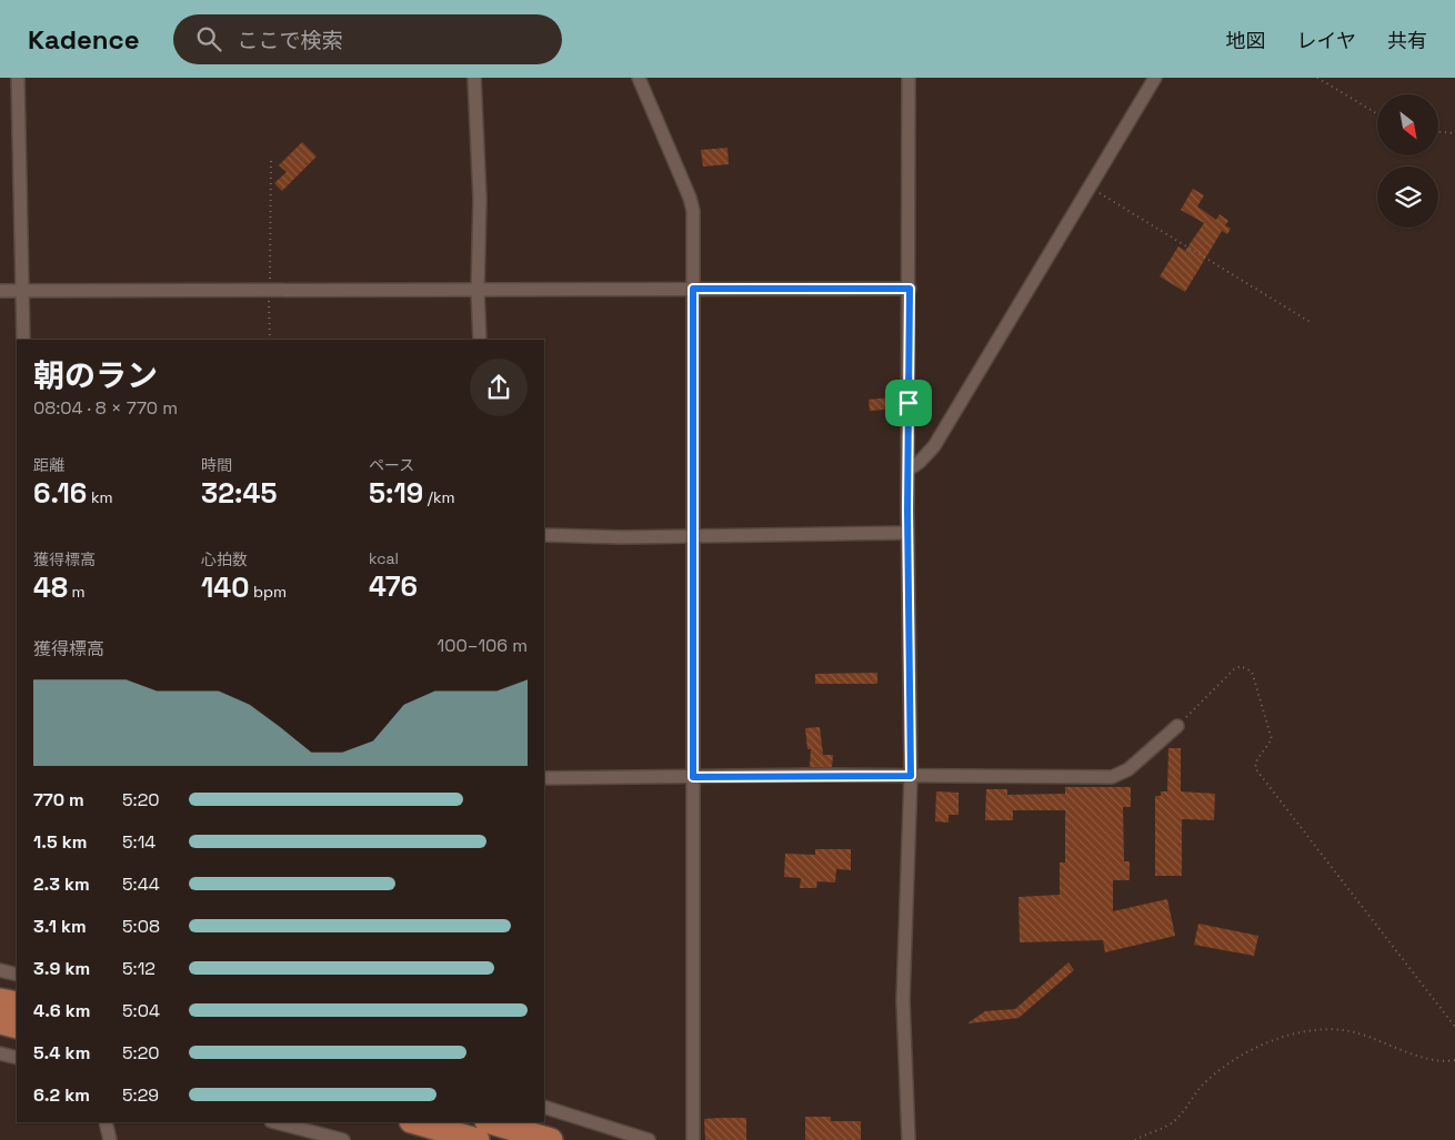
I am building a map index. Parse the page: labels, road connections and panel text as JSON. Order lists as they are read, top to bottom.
{
  "north": "bottom right",
  "page": {
    "header": "Kadence",
    "search": "ここで検索",
    "nav": ["地図", "レイヤ", "共有"],
    "heading": ["朝のラン", "08:04 · 8 × 770 m"],
    "stats": [
      ["距離", "6.16 km"],
      ["時間", "32:45"],
      ["ペース", "5:19 /km"],
      ["獲得標高", "48 m"],
      ["心拍数", "140 bpm"],
      ["kcal", "476"]
    ],
    "chart": ["獲得標高", "100–106 m"],
    "list": [
      {
        "name": "770 m",
        "note": "5:20"
      },
      {
        "name": "1.5 km",
        "note": "5:14"
      },
      {
        "name": "2.3 km",
        "note": "5:44"
      },
      {
        "name": "3.1 km",
        "note": "5:08"
      },
      {
        "name": "3.9 km",
        "note": "5:12"
      },
      {
        "name": "4.6 km",
        "note": "5:04"
      },
      {
        "name": "5.4 km",
        "note": "5:20"
      },
      {
        "name": "6.2 km",
        "note": "5:29"
      }
    ]
  }
}
